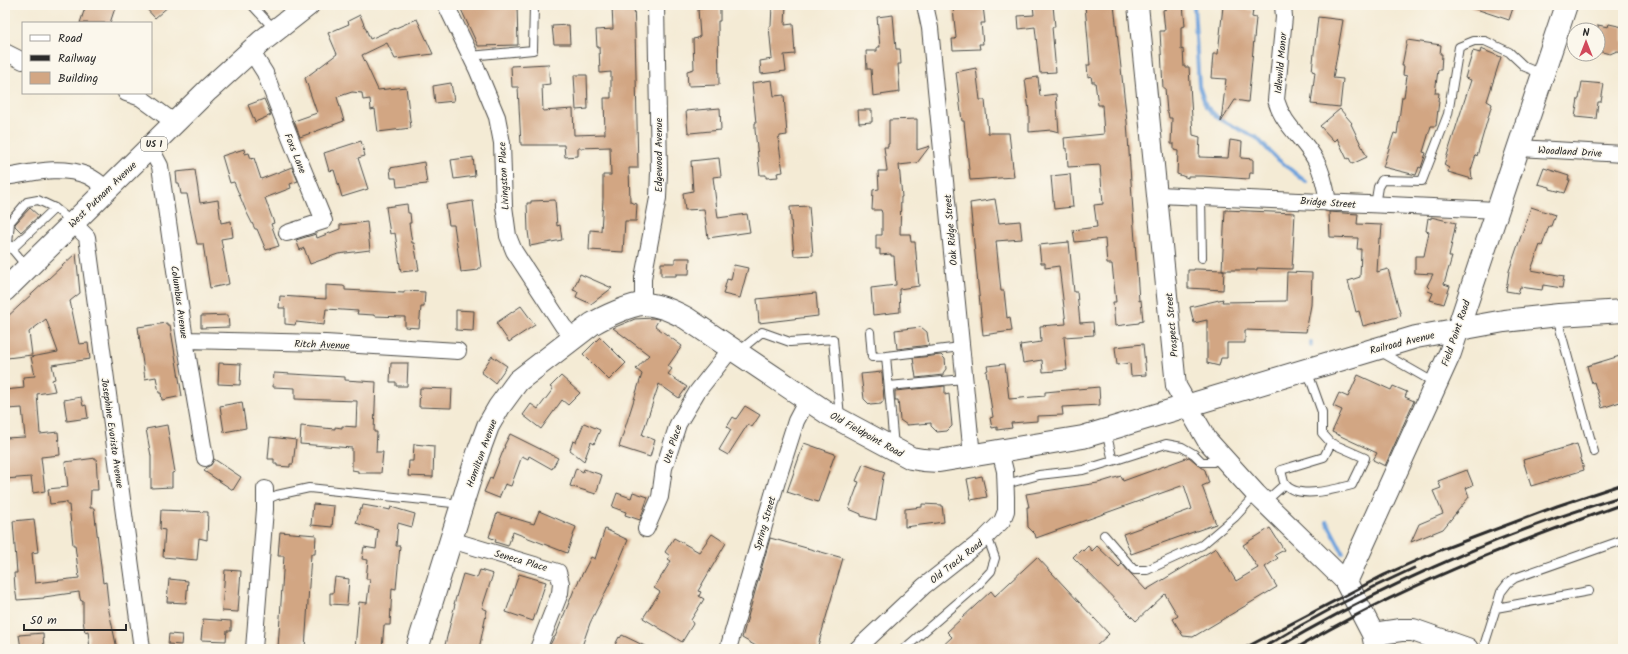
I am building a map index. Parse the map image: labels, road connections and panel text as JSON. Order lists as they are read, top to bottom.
{
  "streets": {
    "main road": [
      "US 1",
      "West Putnam Avenue",
      "Field Point Road",
      "Railroad Avenue",
      "Old Fieldpoint Road",
      "Hamilton Avenue"
    ],
    "street": [
      "Idlewild Manor",
      "Woodland Drive",
      "Foxs Lane",
      "Edgewood Avenue",
      "Livingston Place",
      "Bridge Street",
      "Oak Ridge Street",
      "Columbus Avenue",
      "Prospect Street",
      "Ritch Avenue",
      "Josephine Evaristo Avenue",
      "Ute Place",
      "Spring Street",
      "Seneca Place",
      "Old Track Road"
    ]
  },
  "crossings": [
    ["Idlewild Manor", "Bridge Street"],
    ["Woodland Drive", "Field Point Road"],
    ["Foxs Lane", "West Putnam Avenue"],
    ["Edgewood Avenue", "Old Fieldpoint Road"],
    ["Edgewood Avenue", "Hamilton Avenue"],
    ["Livingston Place", "Hamilton Avenue"],
    ["West Putnam Avenue", "Columbus Avenue"],
    ["West Putnam Avenue", "Josephine Evaristo Avenue"],
    ["Bridge Street", "Prospect Street"],
    ["Bridge Street", "Field Point Road"],
    ["Oak Ridge Street", "Old Fieldpoint Road"],
    ["Columbus Avenue", "Ritch Avenue"],
    ["Prospect Street", "Field Point Road"],
    ["Prospect Street", "Railroad Avenue"],
    ["Prospect Street", "Old Fieldpoint Road"],
    ["Field Point Road", "Railroad Avenue"],
    ["Railroad Avenue", "Old Fieldpoint Road"],
    ["Old Fieldpoint Road", "Ute Place"],
    ["Old Fieldpoint Road", "Hamilton Avenue"],
    ["Old Fieldpoint Road", "Spring Street"],
    ["Old Fieldpoint Road", "Old Track Road"],
    ["Hamilton Avenue", "Seneca Place"]
  ],
  "legend": ["Road", "Railway", "Building"],
  "scale_bar": "50 m",
  "north": "top"
}
